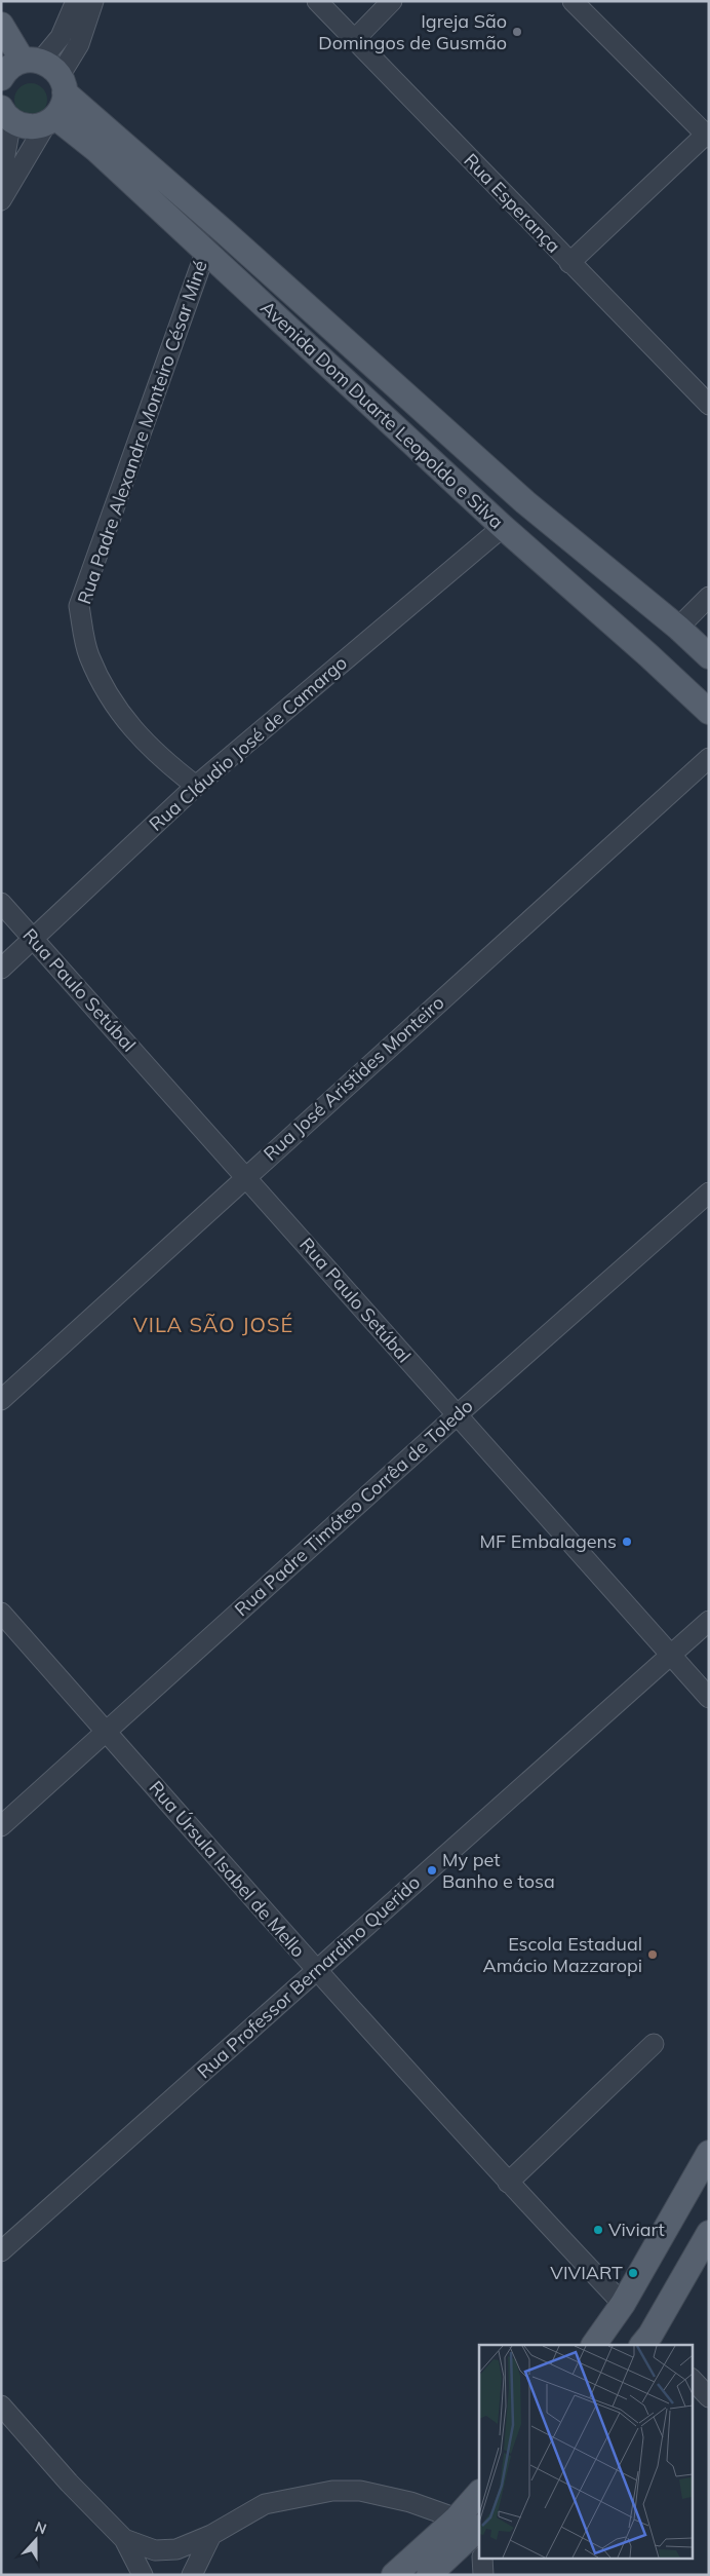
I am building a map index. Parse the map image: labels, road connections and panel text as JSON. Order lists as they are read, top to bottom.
{
  "streets": {
    "main road": ["Avenida Dom Duarte Leopoldo e Silva"],
    "street": [
      "Rua Esperança",
      "Rua Padre Alexandre Monteiro César Miné",
      "Rua Cláudio José de Camargo",
      "Rua Paulo Setúbal",
      "Rua José Aristides Monteiro",
      "Rua Padre Timóteo Corrêa de Toledo",
      "Rua Úrsula Isabel de Mello",
      "Rua Professor Bernardino Querido"
    ]
  },
  "crossings": [
    ["Avenida Dom Duarte Leopoldo e Silva", "Rua Padre Alexandre Monteiro César Miné"],
    ["Avenida Dom Duarte Leopoldo e Silva", "Rua Cláudio José de Camargo"],
    ["Rua Padre Alexandre Monteiro César Miné", "Rua Cláudio José de Camargo"],
    ["Rua Cláudio José de Camargo", "Rua Paulo Setúbal"],
    ["Rua Paulo Setúbal", "Rua José Aristides Monteiro"],
    ["Rua Paulo Setúbal", "Rua Padre Timóteo Corrêa de Toledo"],
    ["Rua Paulo Setúbal", "Rua Professor Bernardino Querido"],
    ["Rua Padre Timóteo Corrêa de Toledo", "Rua Úrsula Isabel de Mello"],
    ["Rua Úrsula Isabel de Mello", "Rua Professor Bernardino Querido"]
  ],
  "districts": ["VILA SÃO JOSÉ"],
  "places": [
    "Igreja São Domingos de Gusmão",
    "MF Embalagens",
    "My pet Banho e tosa",
    "Escola Estadual Amácio Mazzaropi",
    "Viviart",
    "VIVIART"
  ],
  "north": "top"
}
